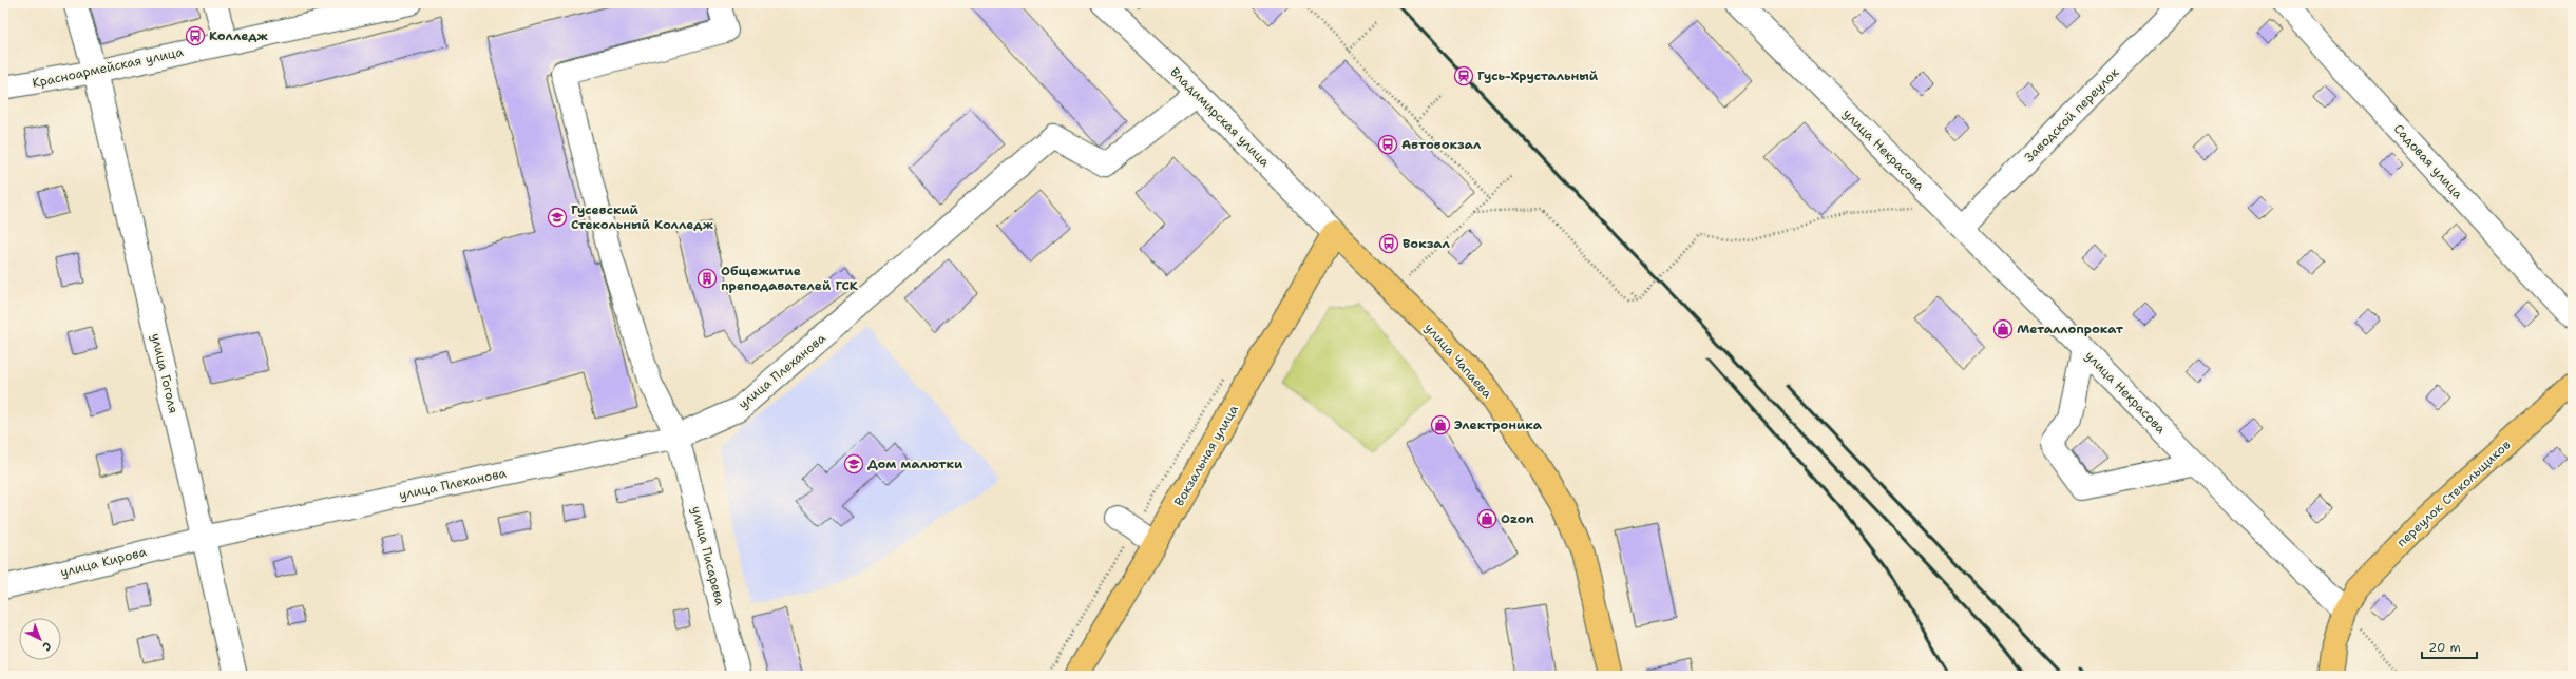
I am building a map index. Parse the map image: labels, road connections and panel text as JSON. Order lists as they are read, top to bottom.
{
  "streets": {
    "main road": ["улица Чапаева", "Вокзальная улица", "переулок Стекольщиков"],
    "street": [
      "Красноармейская улица",
      "Заводской переулок",
      "Владимирская улица",
      "улица Некрасова",
      "Садовая улица",
      "улица Плеханова",
      "улица Гоголя",
      "улица Писарева",
      "улица Кирова"
    ]
  },
  "crossings": [
    ["Красноармейская улица", "улица Гоголя"],
    ["Заводской переулок", "улица Некрасова"],
    ["Владимирская улица", "улица Чапаева"],
    ["Владимирская улица", "улица Плеханова"],
    ["Владимирская улица", "Вокзальная улица"],
    ["улица Некрасова", "переулок Стекольщиков"],
    ["улица Чапаева", "Вокзальная улица"],
    ["улица Плеханова", "улица Гоголя"],
    ["улица Плеханова", "улица Писарева"],
    ["улица Плеханова", "улица Кирова"],
    ["улица Гоголя", "улица Кирова"]
  ],
  "places": {
    "bus stop": ["Колледж", "Автовокзал", "Вокзал"],
    "station": ["Гусь-Хрустальный"],
    "school or university": ["Гусевский Стекольный Колледж", "Дом малютки"],
    "building": ["Общежитие преподавателей ГСК"],
    "shop": ["Металлопрокат", "Электроника", "Ozon"]
  },
  "scale_bar": "20 m",
  "north": "bottom right"
}
